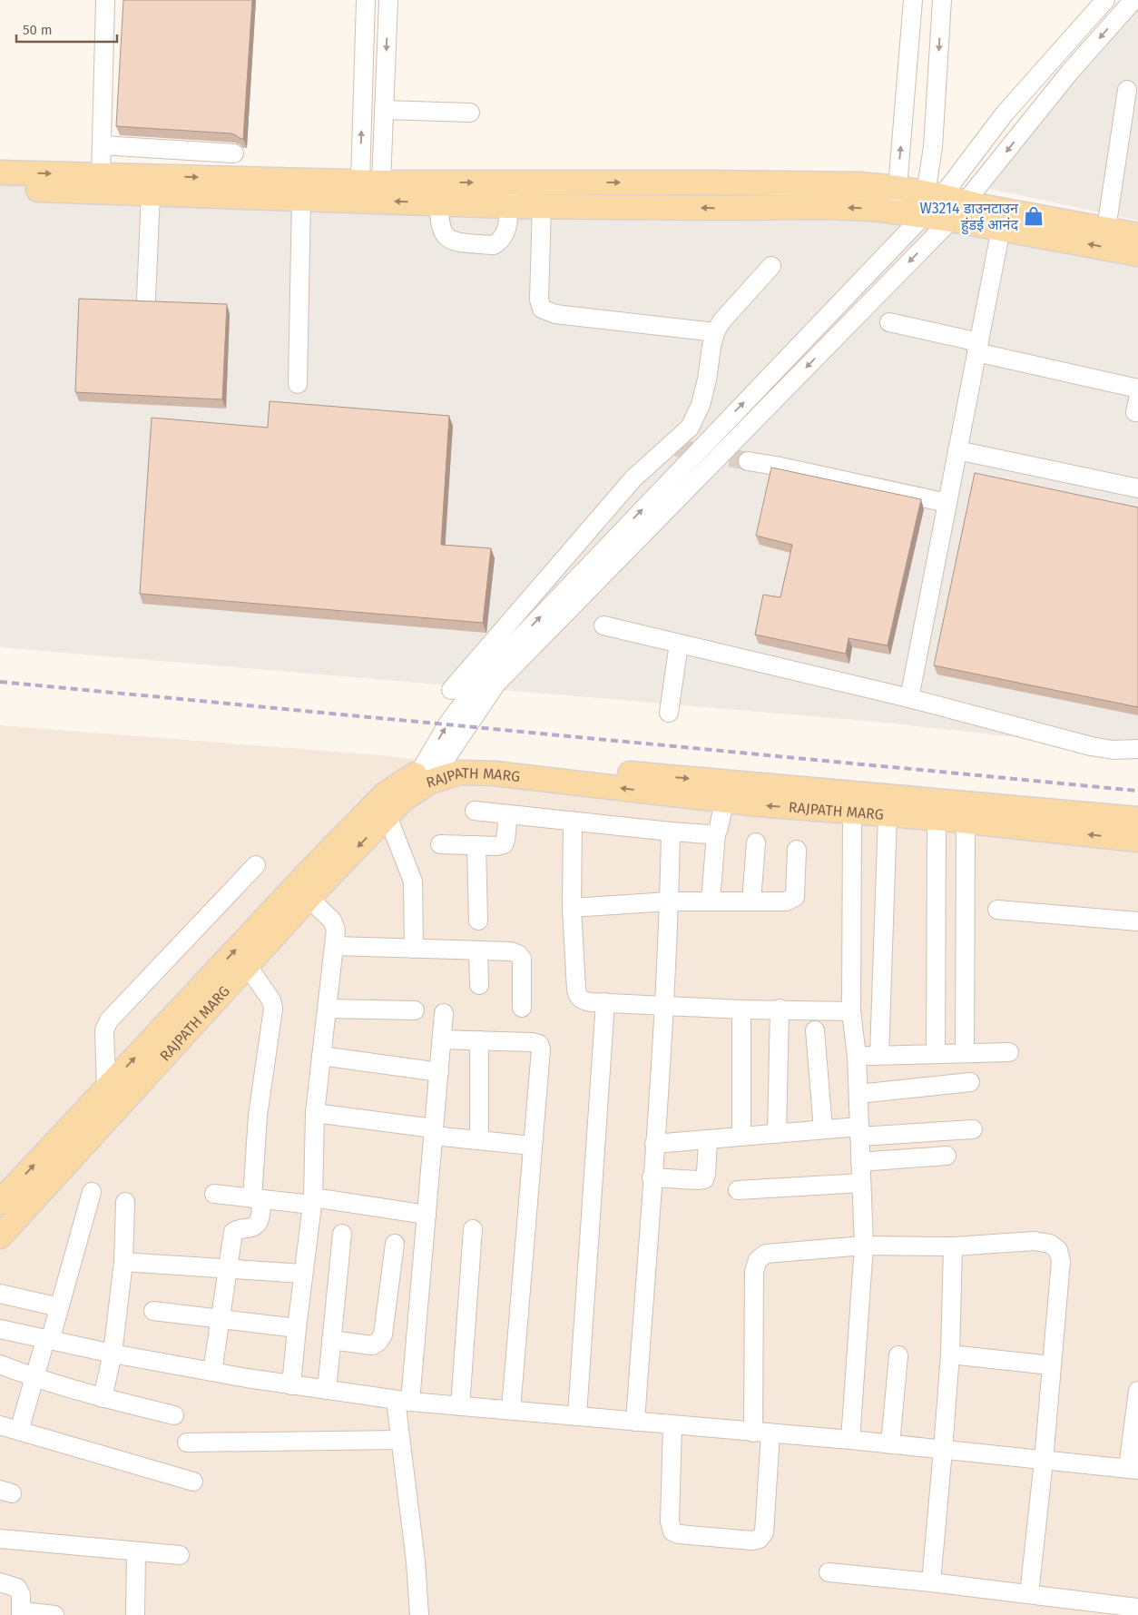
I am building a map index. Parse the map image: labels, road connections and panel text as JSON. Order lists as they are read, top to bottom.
{
  "streets": {
    "main road": ["RAJPATH MARG"]
  },
  "places": {
    "shop": ["W3214 डाउनटाउन हुंडई आनंद"]
  },
  "scale_bar": "50 m"
}
